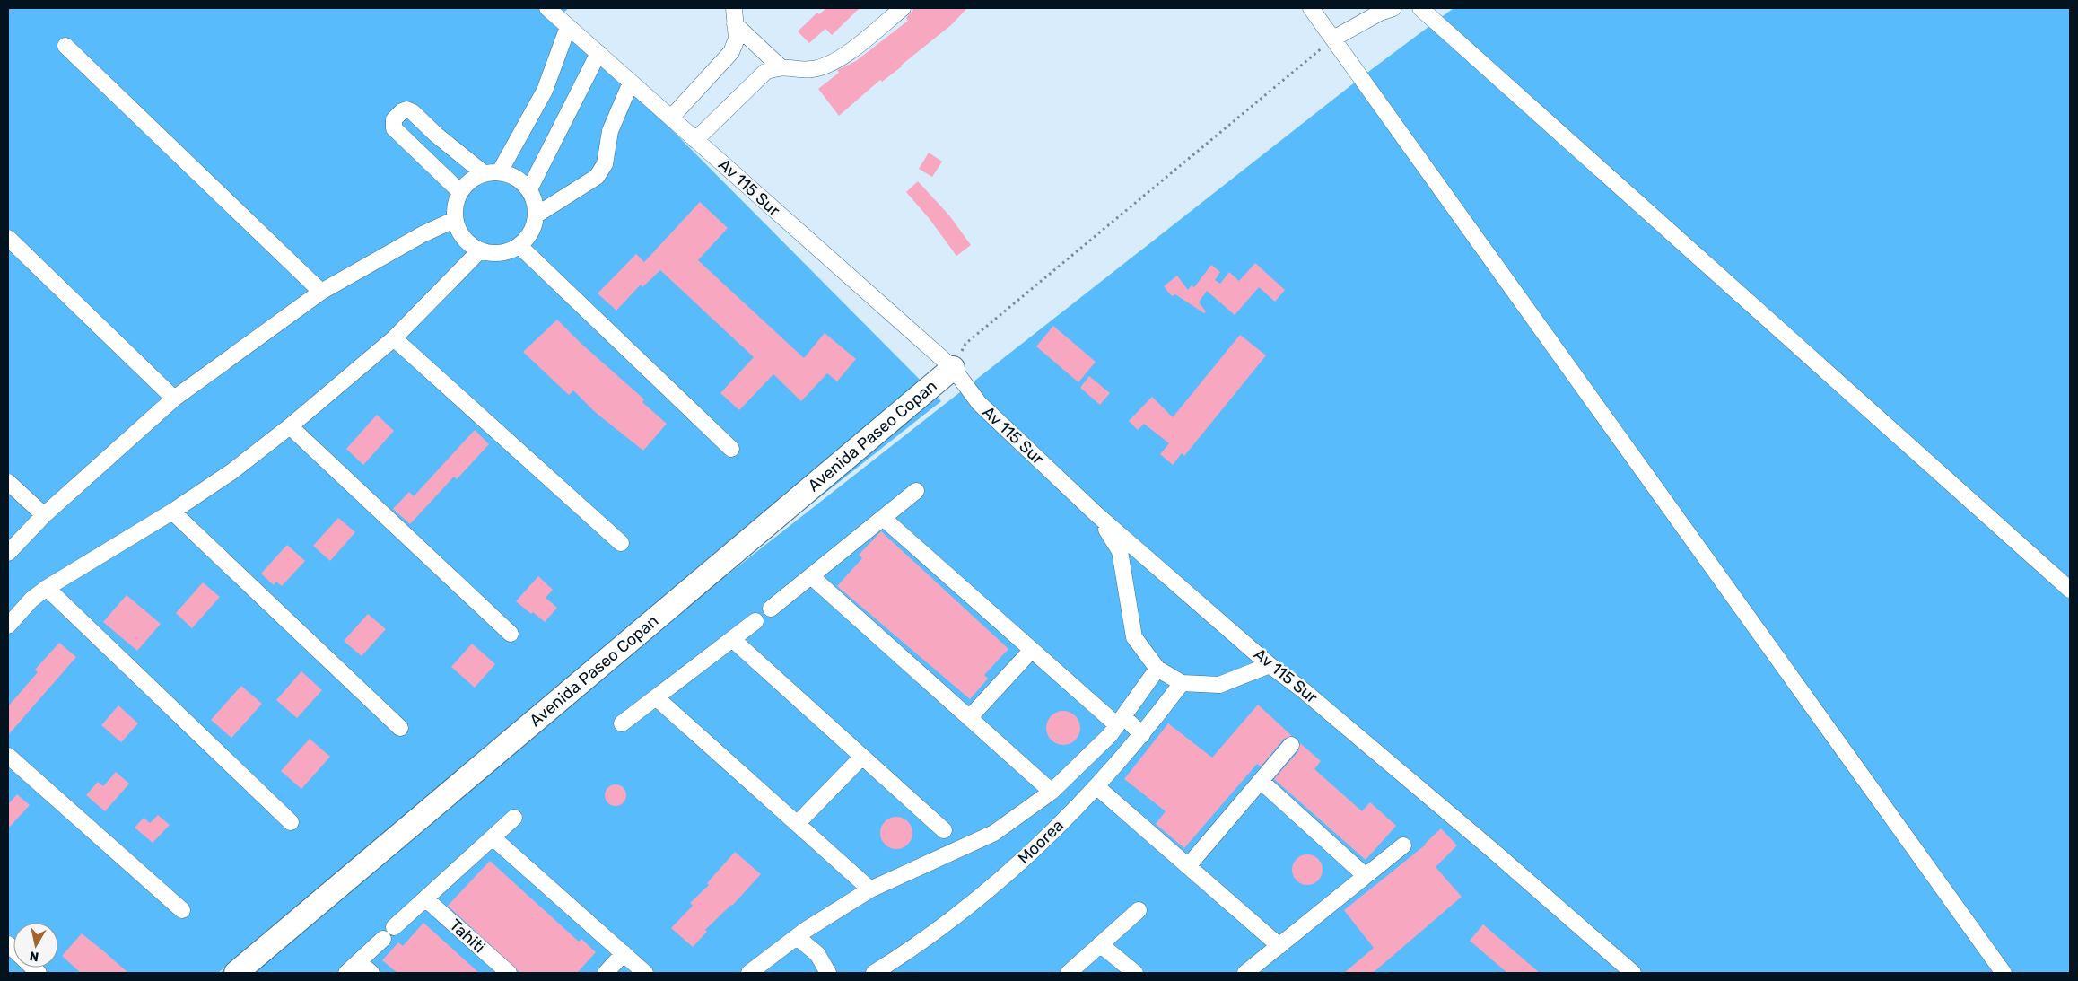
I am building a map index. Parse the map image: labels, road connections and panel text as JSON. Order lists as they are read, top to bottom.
{
  "streets": {
    "main road": ["Avenida Paseo Copan"],
    "street": ["Av 115 Sur", "Moorea", "Tahiti"]
  },
  "crossings": [
    ["Av 115 Sur", "Avenida Paseo Copan"]
  ],
  "north": "bottom"
}
